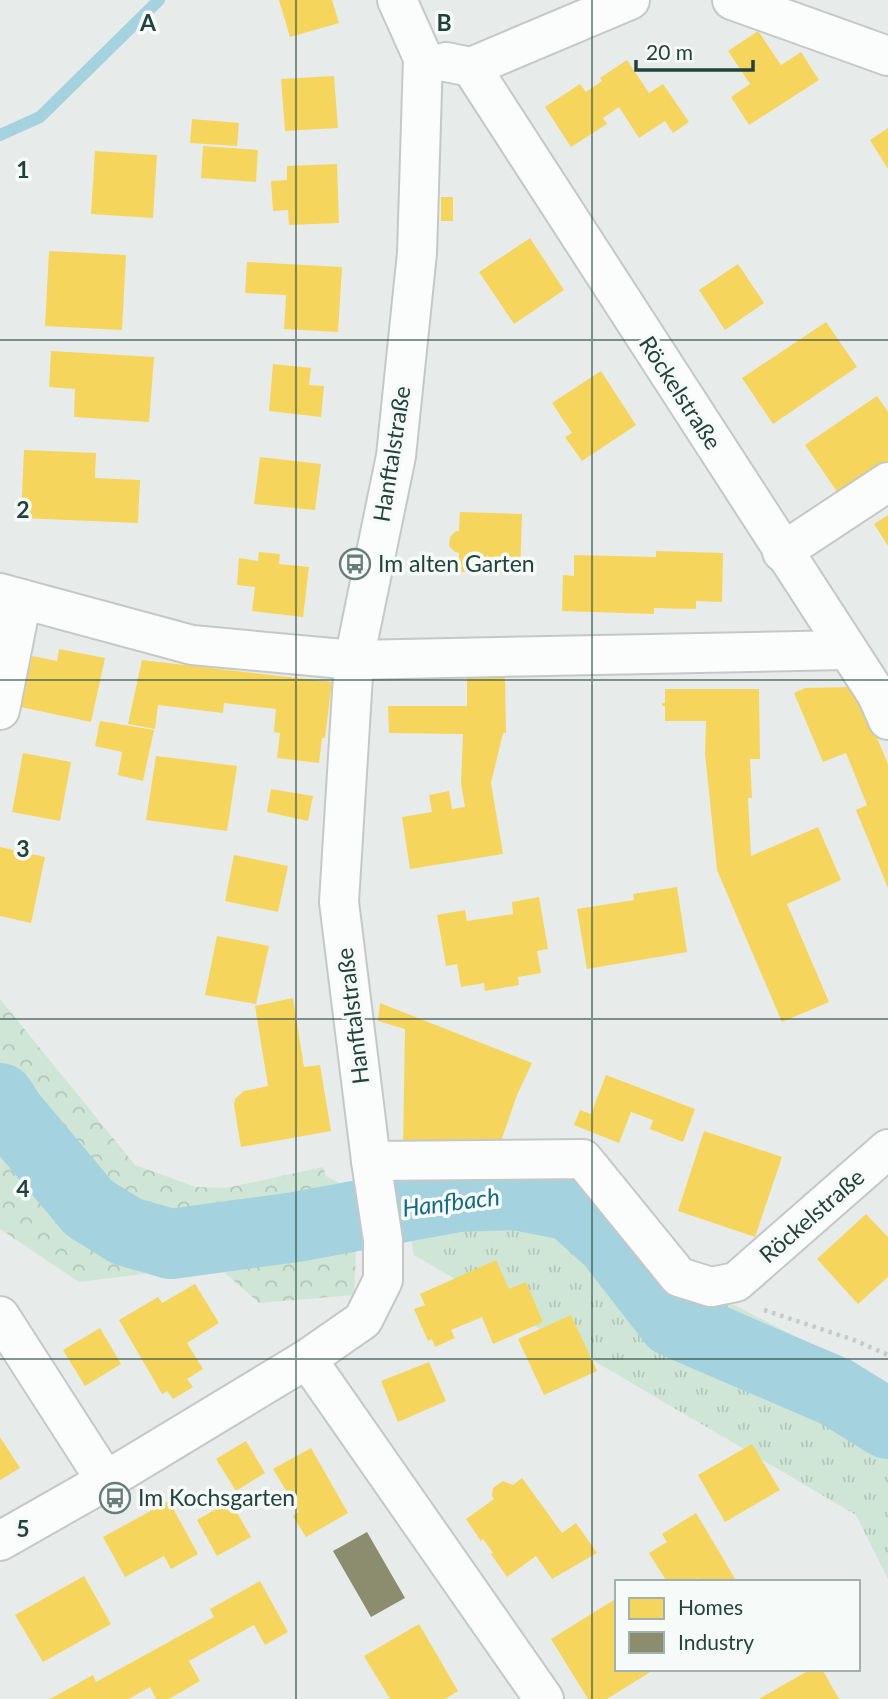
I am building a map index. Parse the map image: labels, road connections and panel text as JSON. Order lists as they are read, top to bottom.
{
  "streets": {
    "street": ["Röckelstraße", "Hanftalstraße"]
  },
  "water": ["Hanfbach"],
  "places": {
    "bus stop": ["Im alten Garten", "Im Kochsgarten"]
  },
  "legend": ["Homes", "Industry"],
  "scale_bar": "20 m",
  "grid": {
    "columns": ["A", "B"],
    "rows": [
      "1",
      "2",
      "3",
      "4",
      "5"
    ]
  }
}
